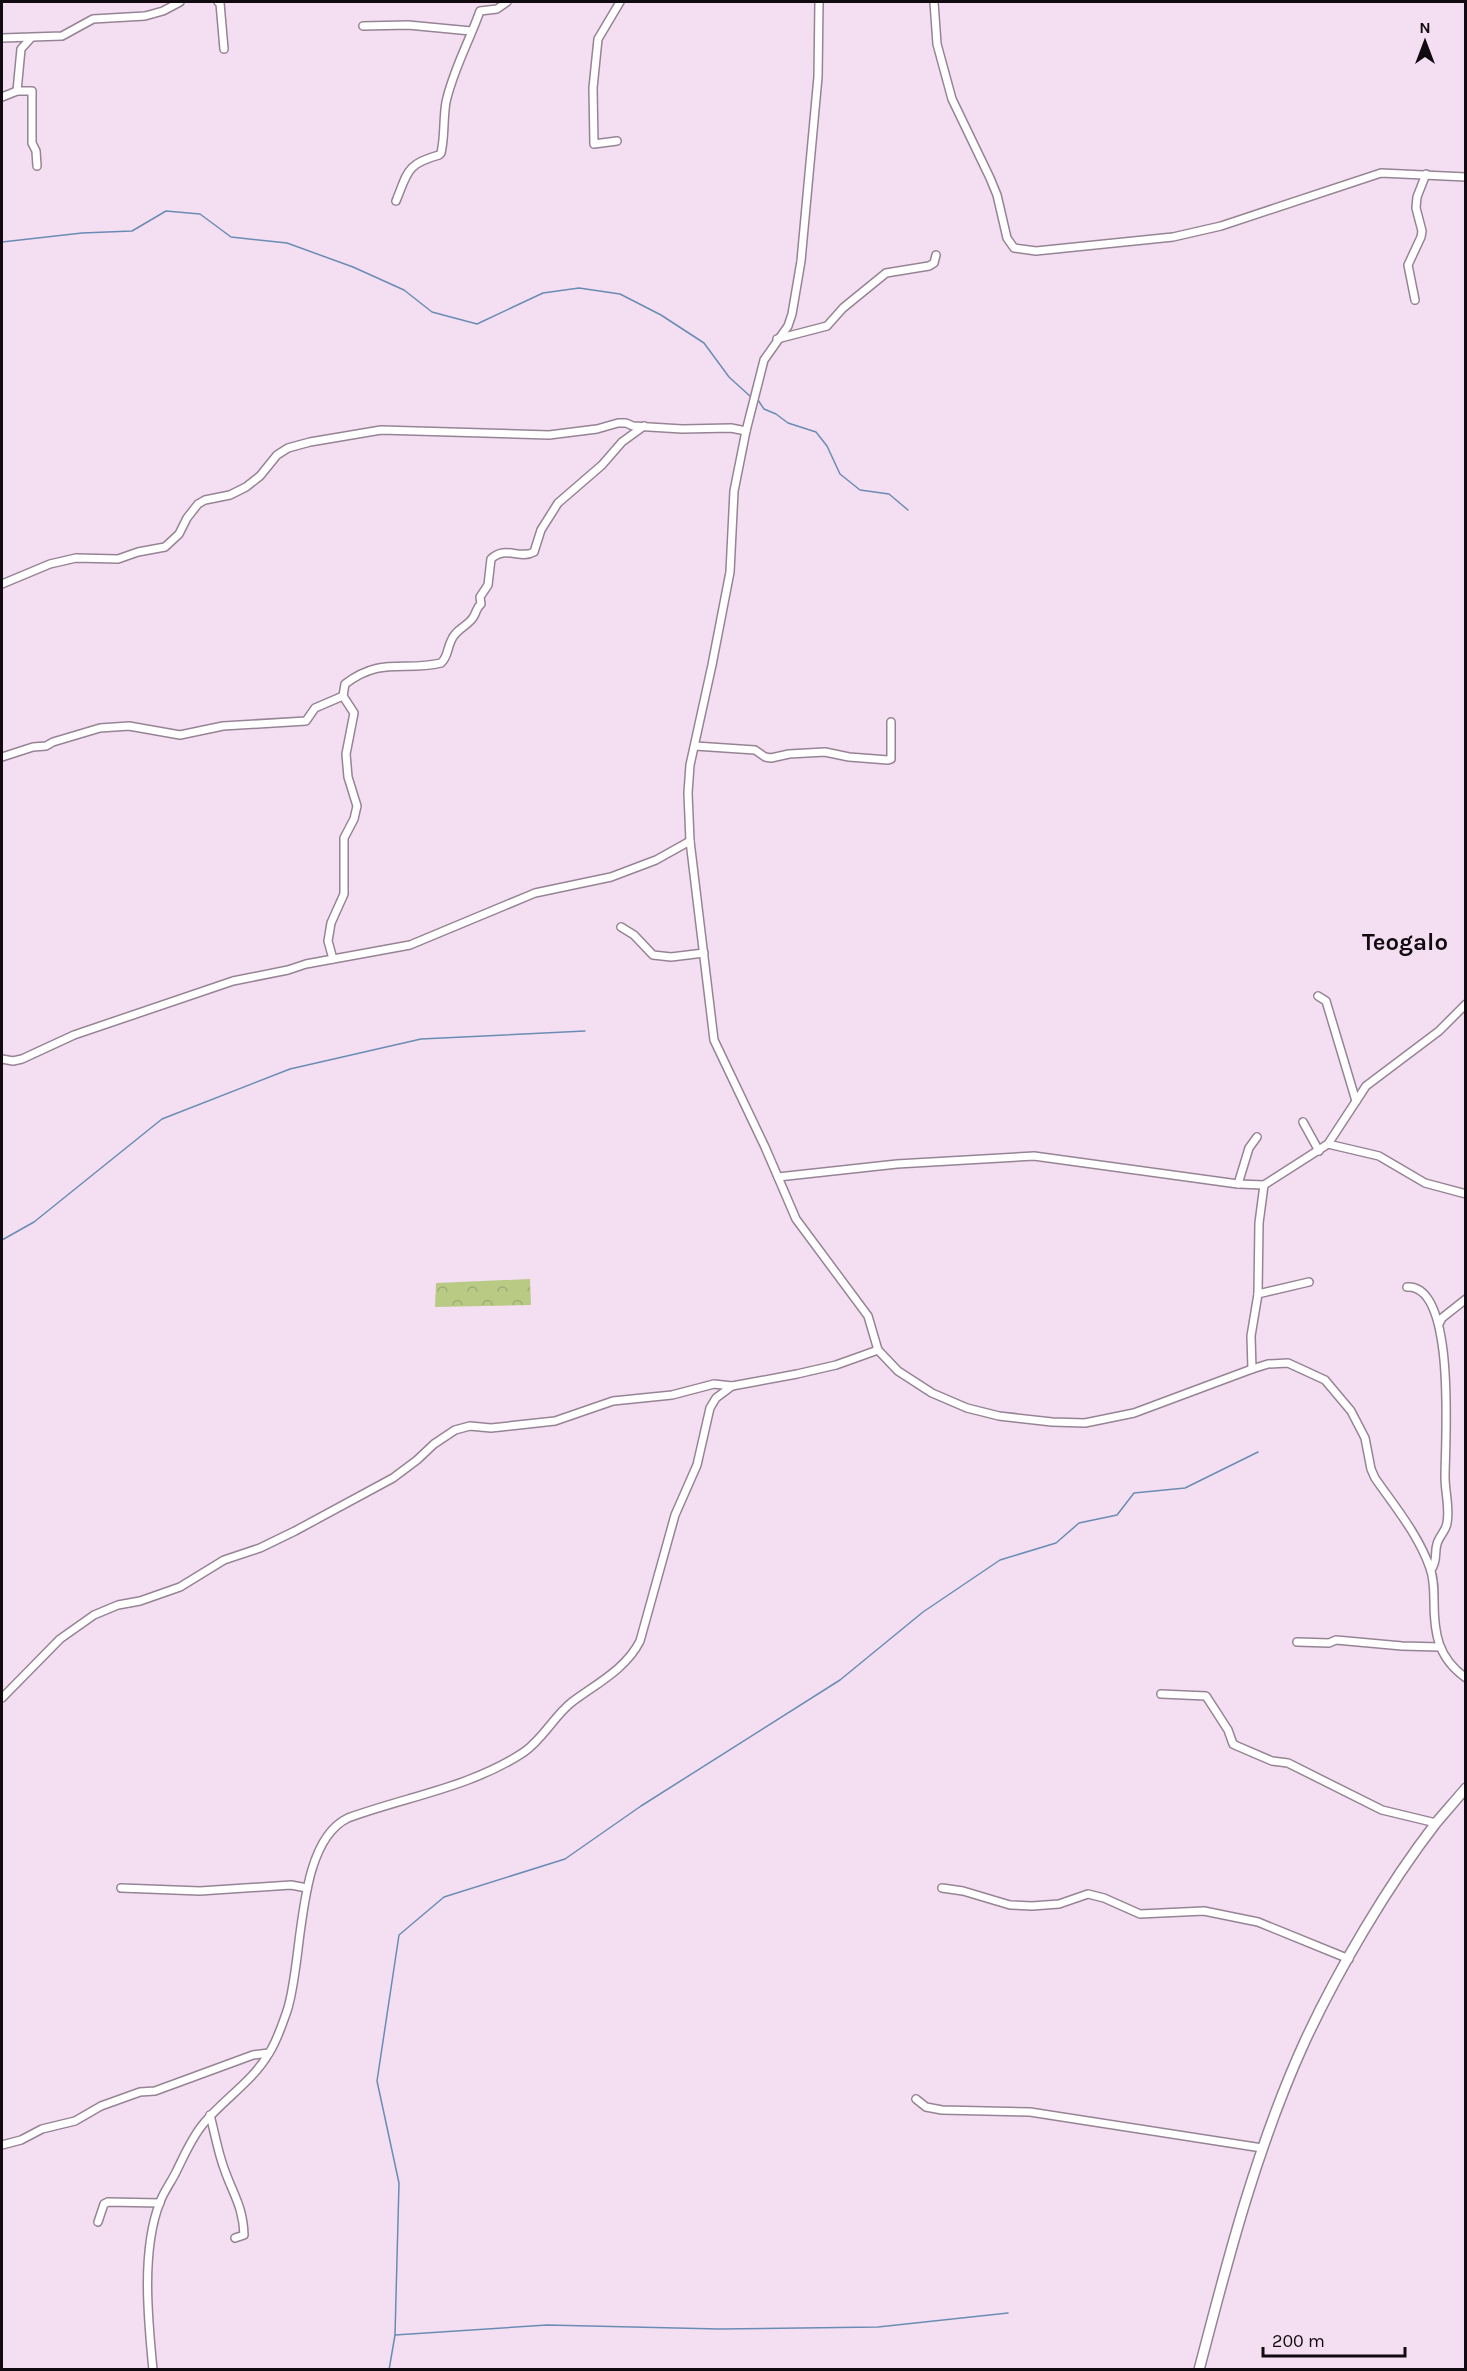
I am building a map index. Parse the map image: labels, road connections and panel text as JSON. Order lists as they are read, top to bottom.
{
  "districts": ["Teogalo"],
  "scale_bar": "200 m",
  "north": "top"
}
